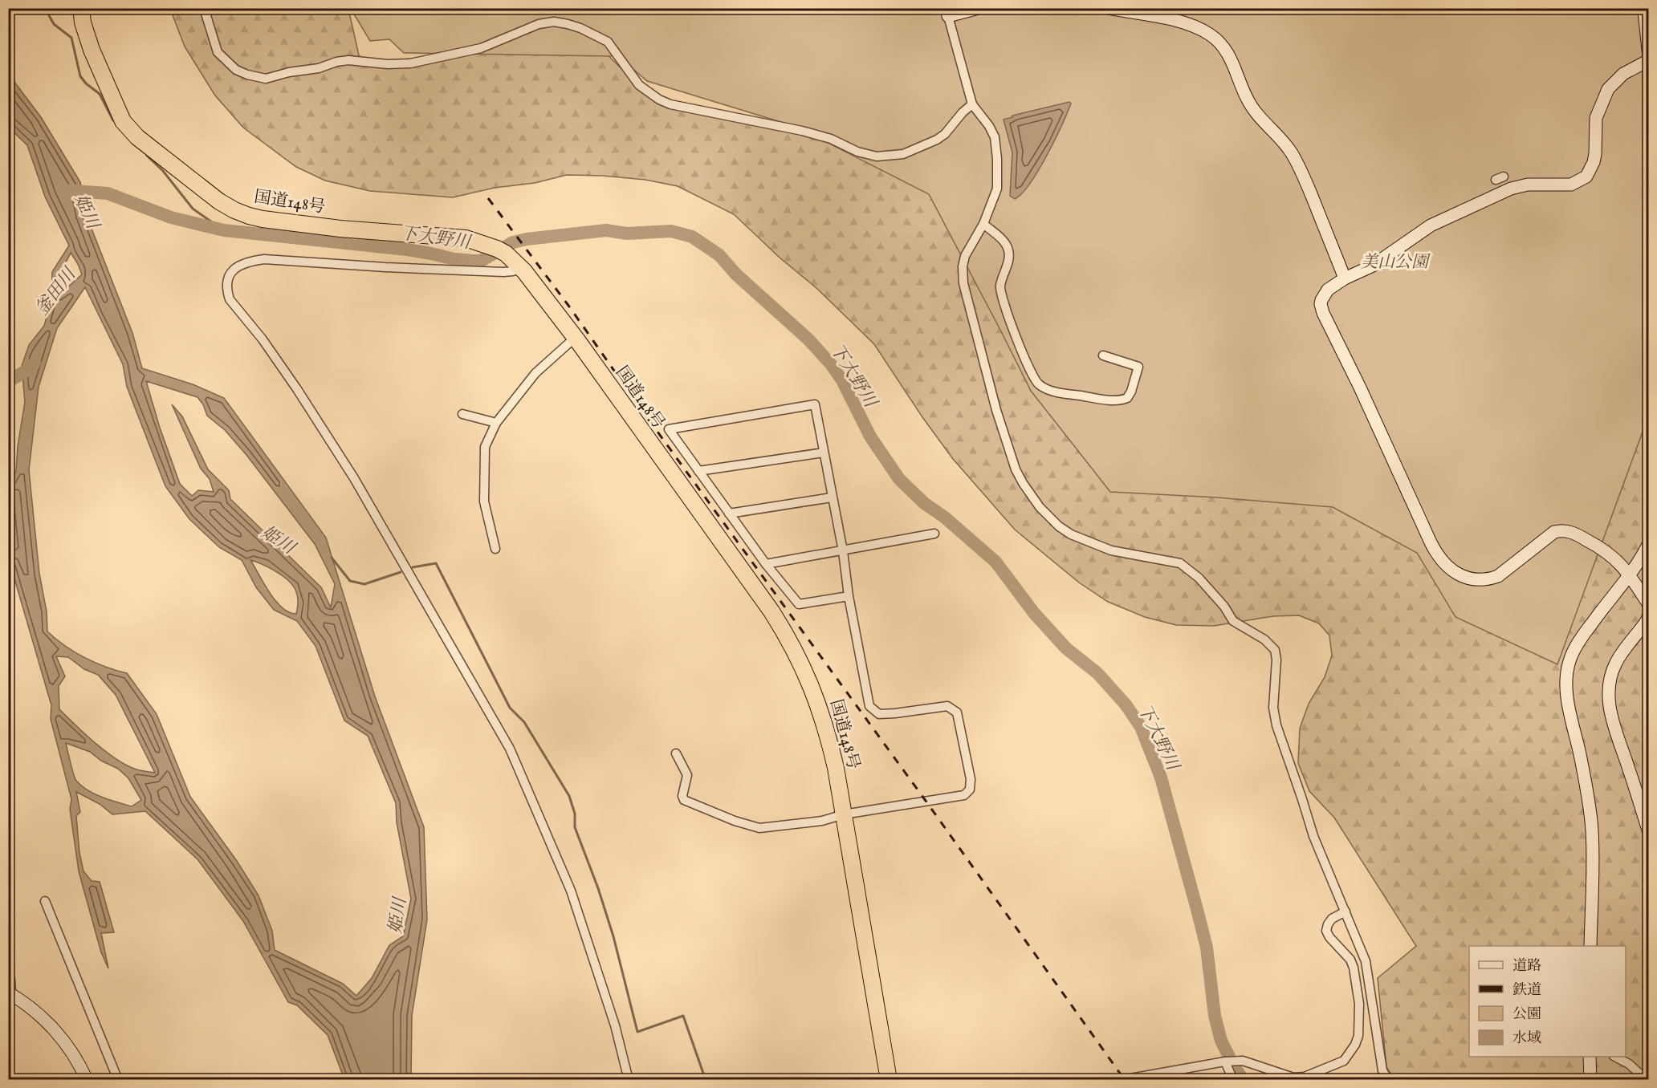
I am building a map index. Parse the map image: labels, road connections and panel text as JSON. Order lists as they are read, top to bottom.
{
  "streets": {
    "highway": ["国道148号"]
  },
  "water": ["姫川", "下大野川", "釜田川"],
  "parks": ["美山公園"],
  "legend": [
    "道路",
    "鉄道",
    "公園",
    "水域"
  ]
}
